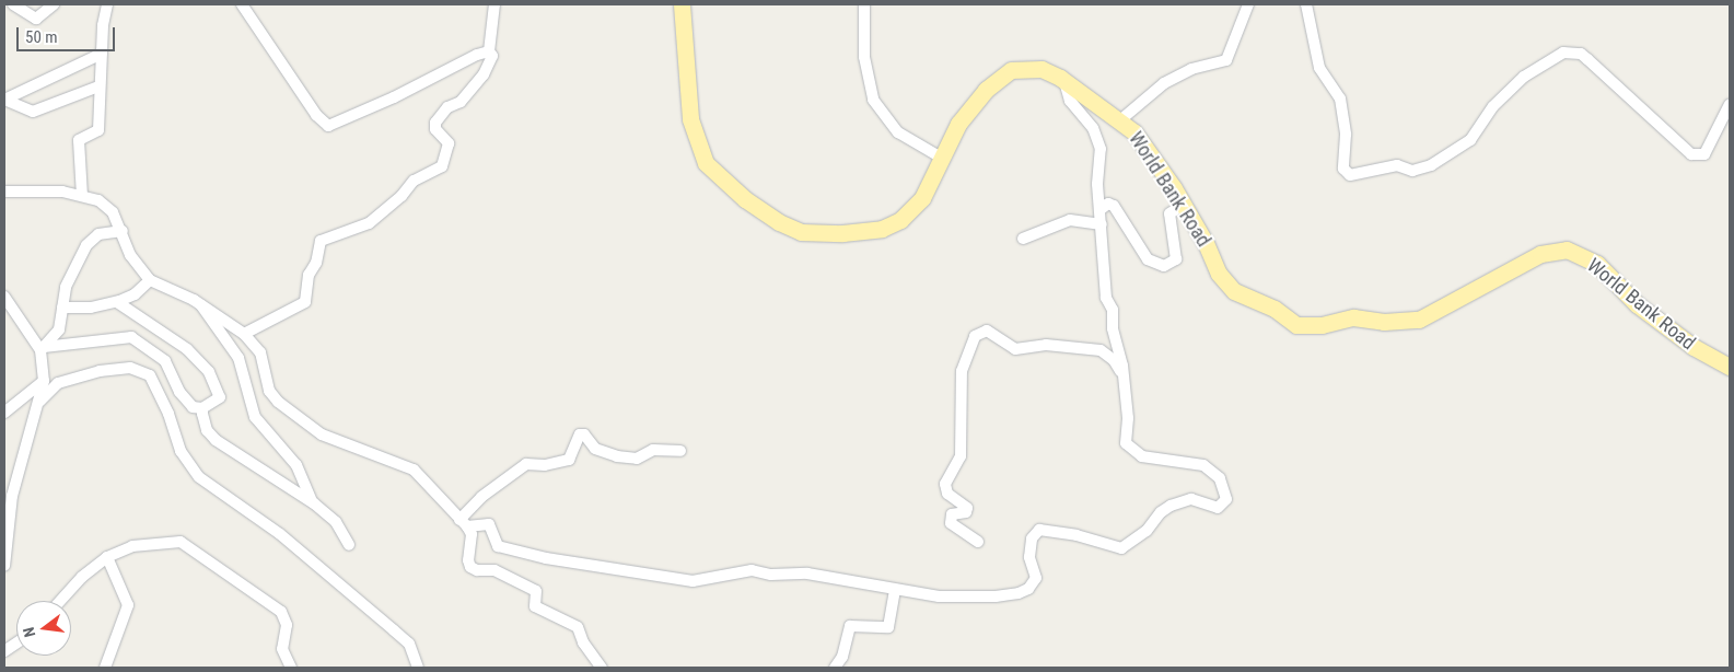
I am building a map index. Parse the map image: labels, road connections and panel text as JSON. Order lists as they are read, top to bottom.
{
  "streets": {
    "main road": ["World Bank Road"]
  },
  "scale_bar": "50 m",
  "north": "left"
}
